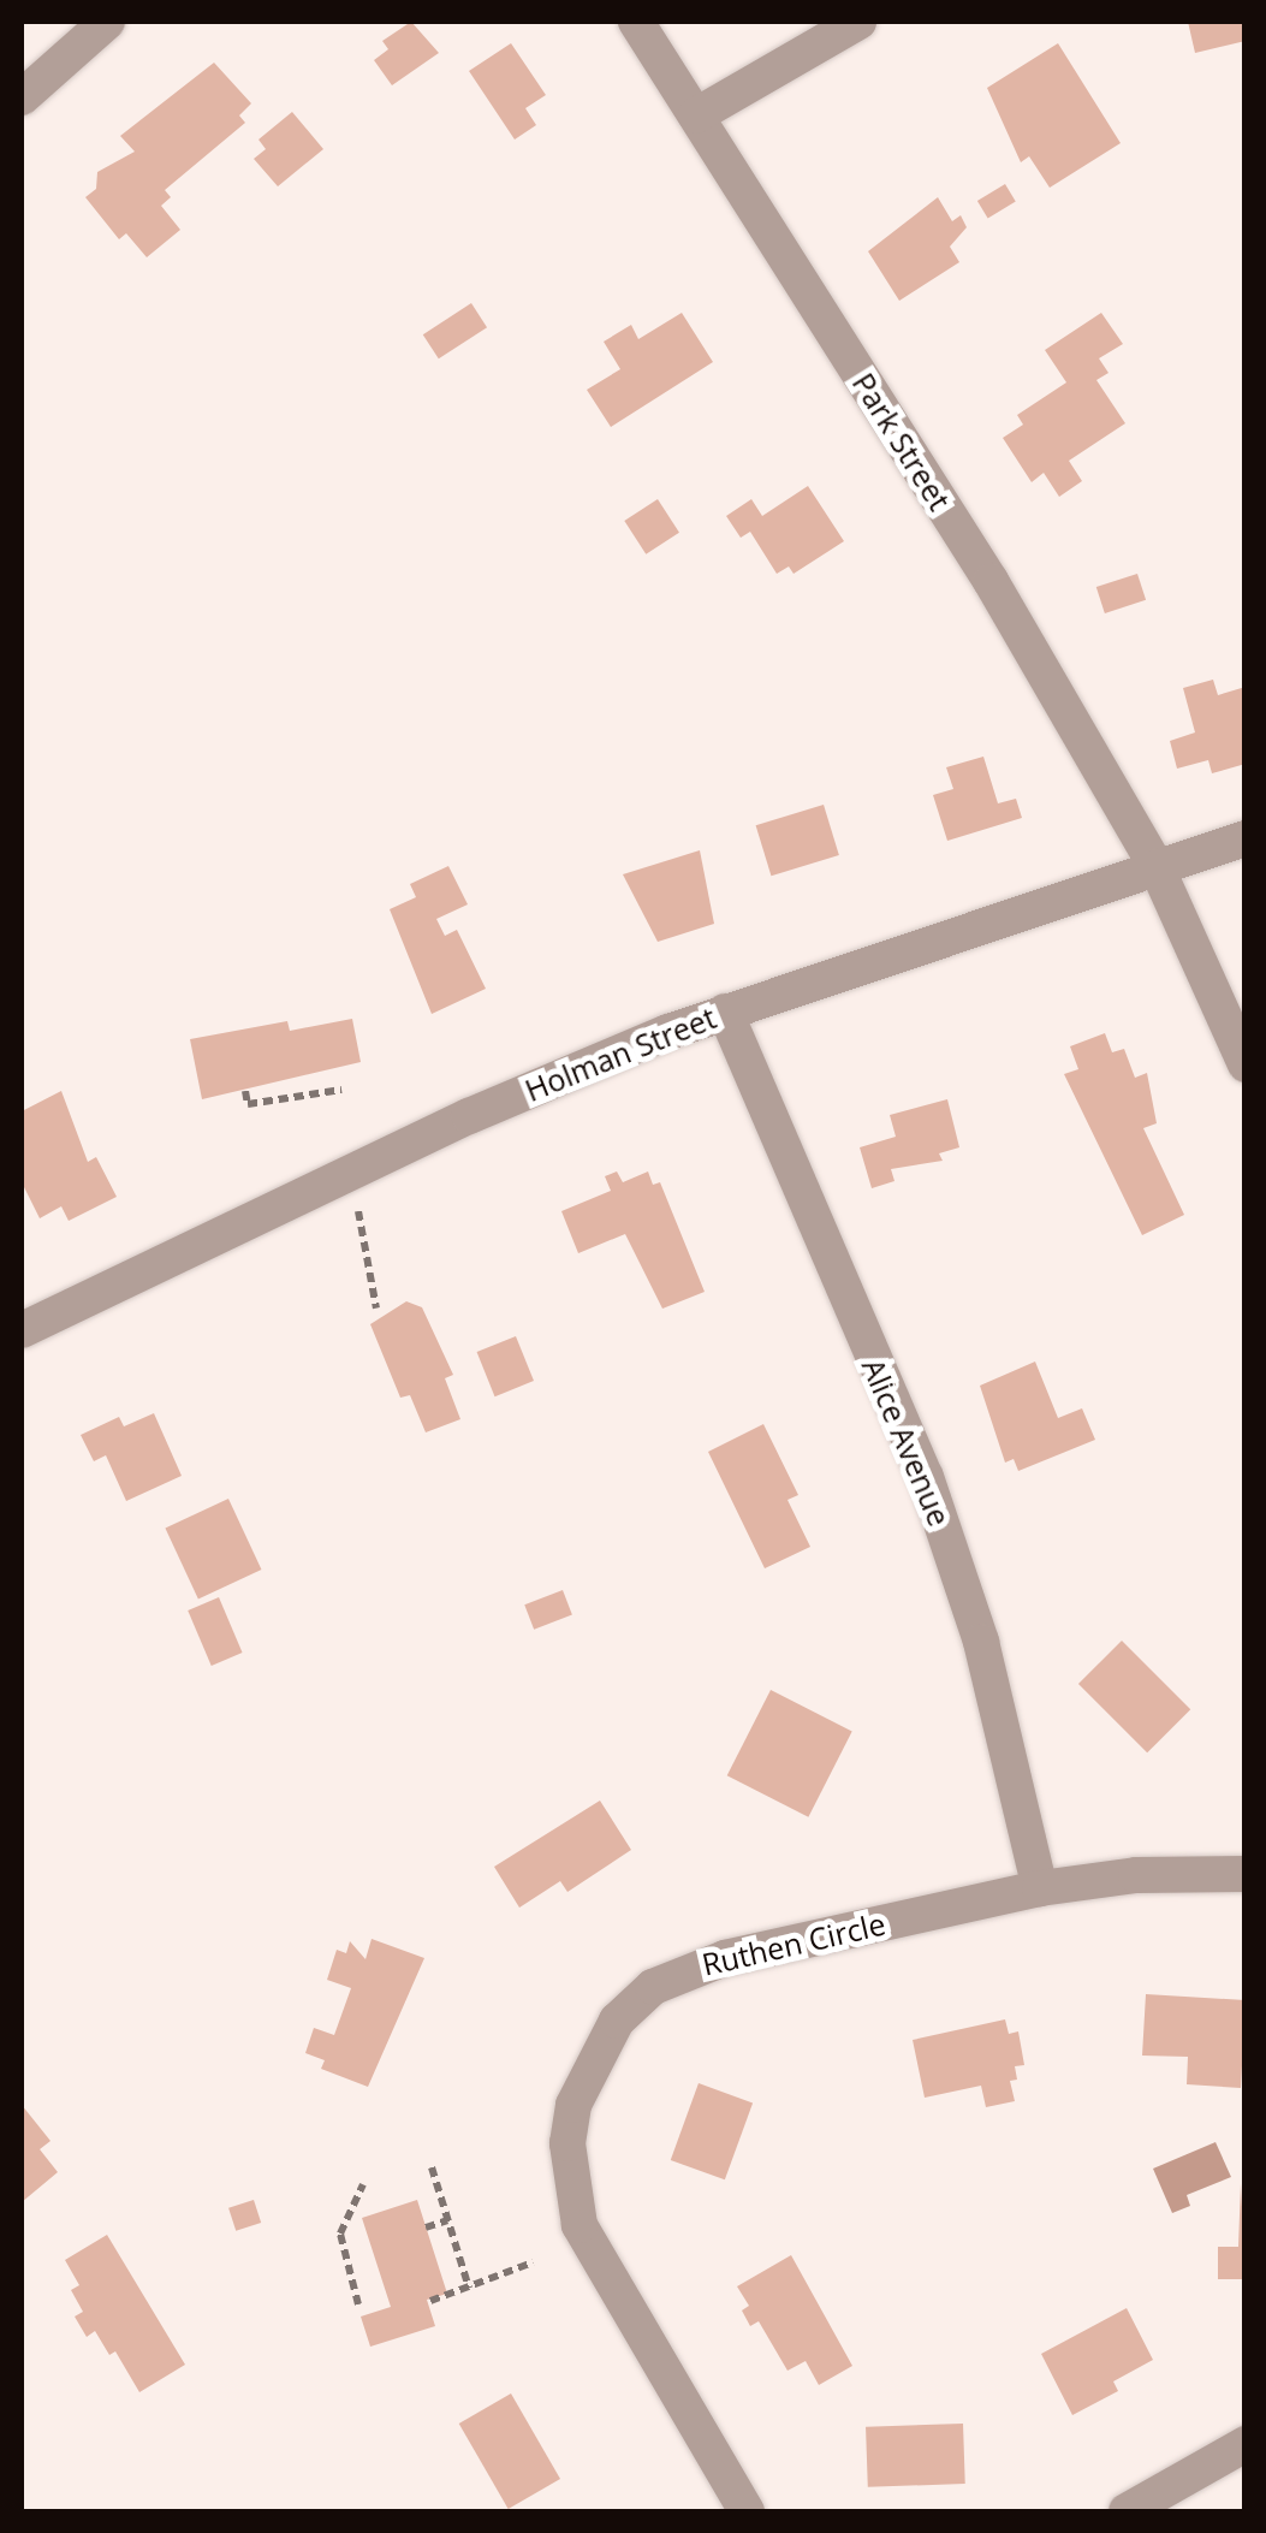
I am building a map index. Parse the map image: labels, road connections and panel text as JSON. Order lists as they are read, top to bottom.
{
  "streets": {
    "street": [
      "Park Street",
      "Holman Street",
      "Alice Avenue",
      "Ruthen Circle"
    ]
  },
  "crossings": [
    ["Park Street", "Holman Street"],
    ["Holman Street", "Alice Avenue"],
    ["Alice Avenue", "Ruthen Circle"]
  ]
}
